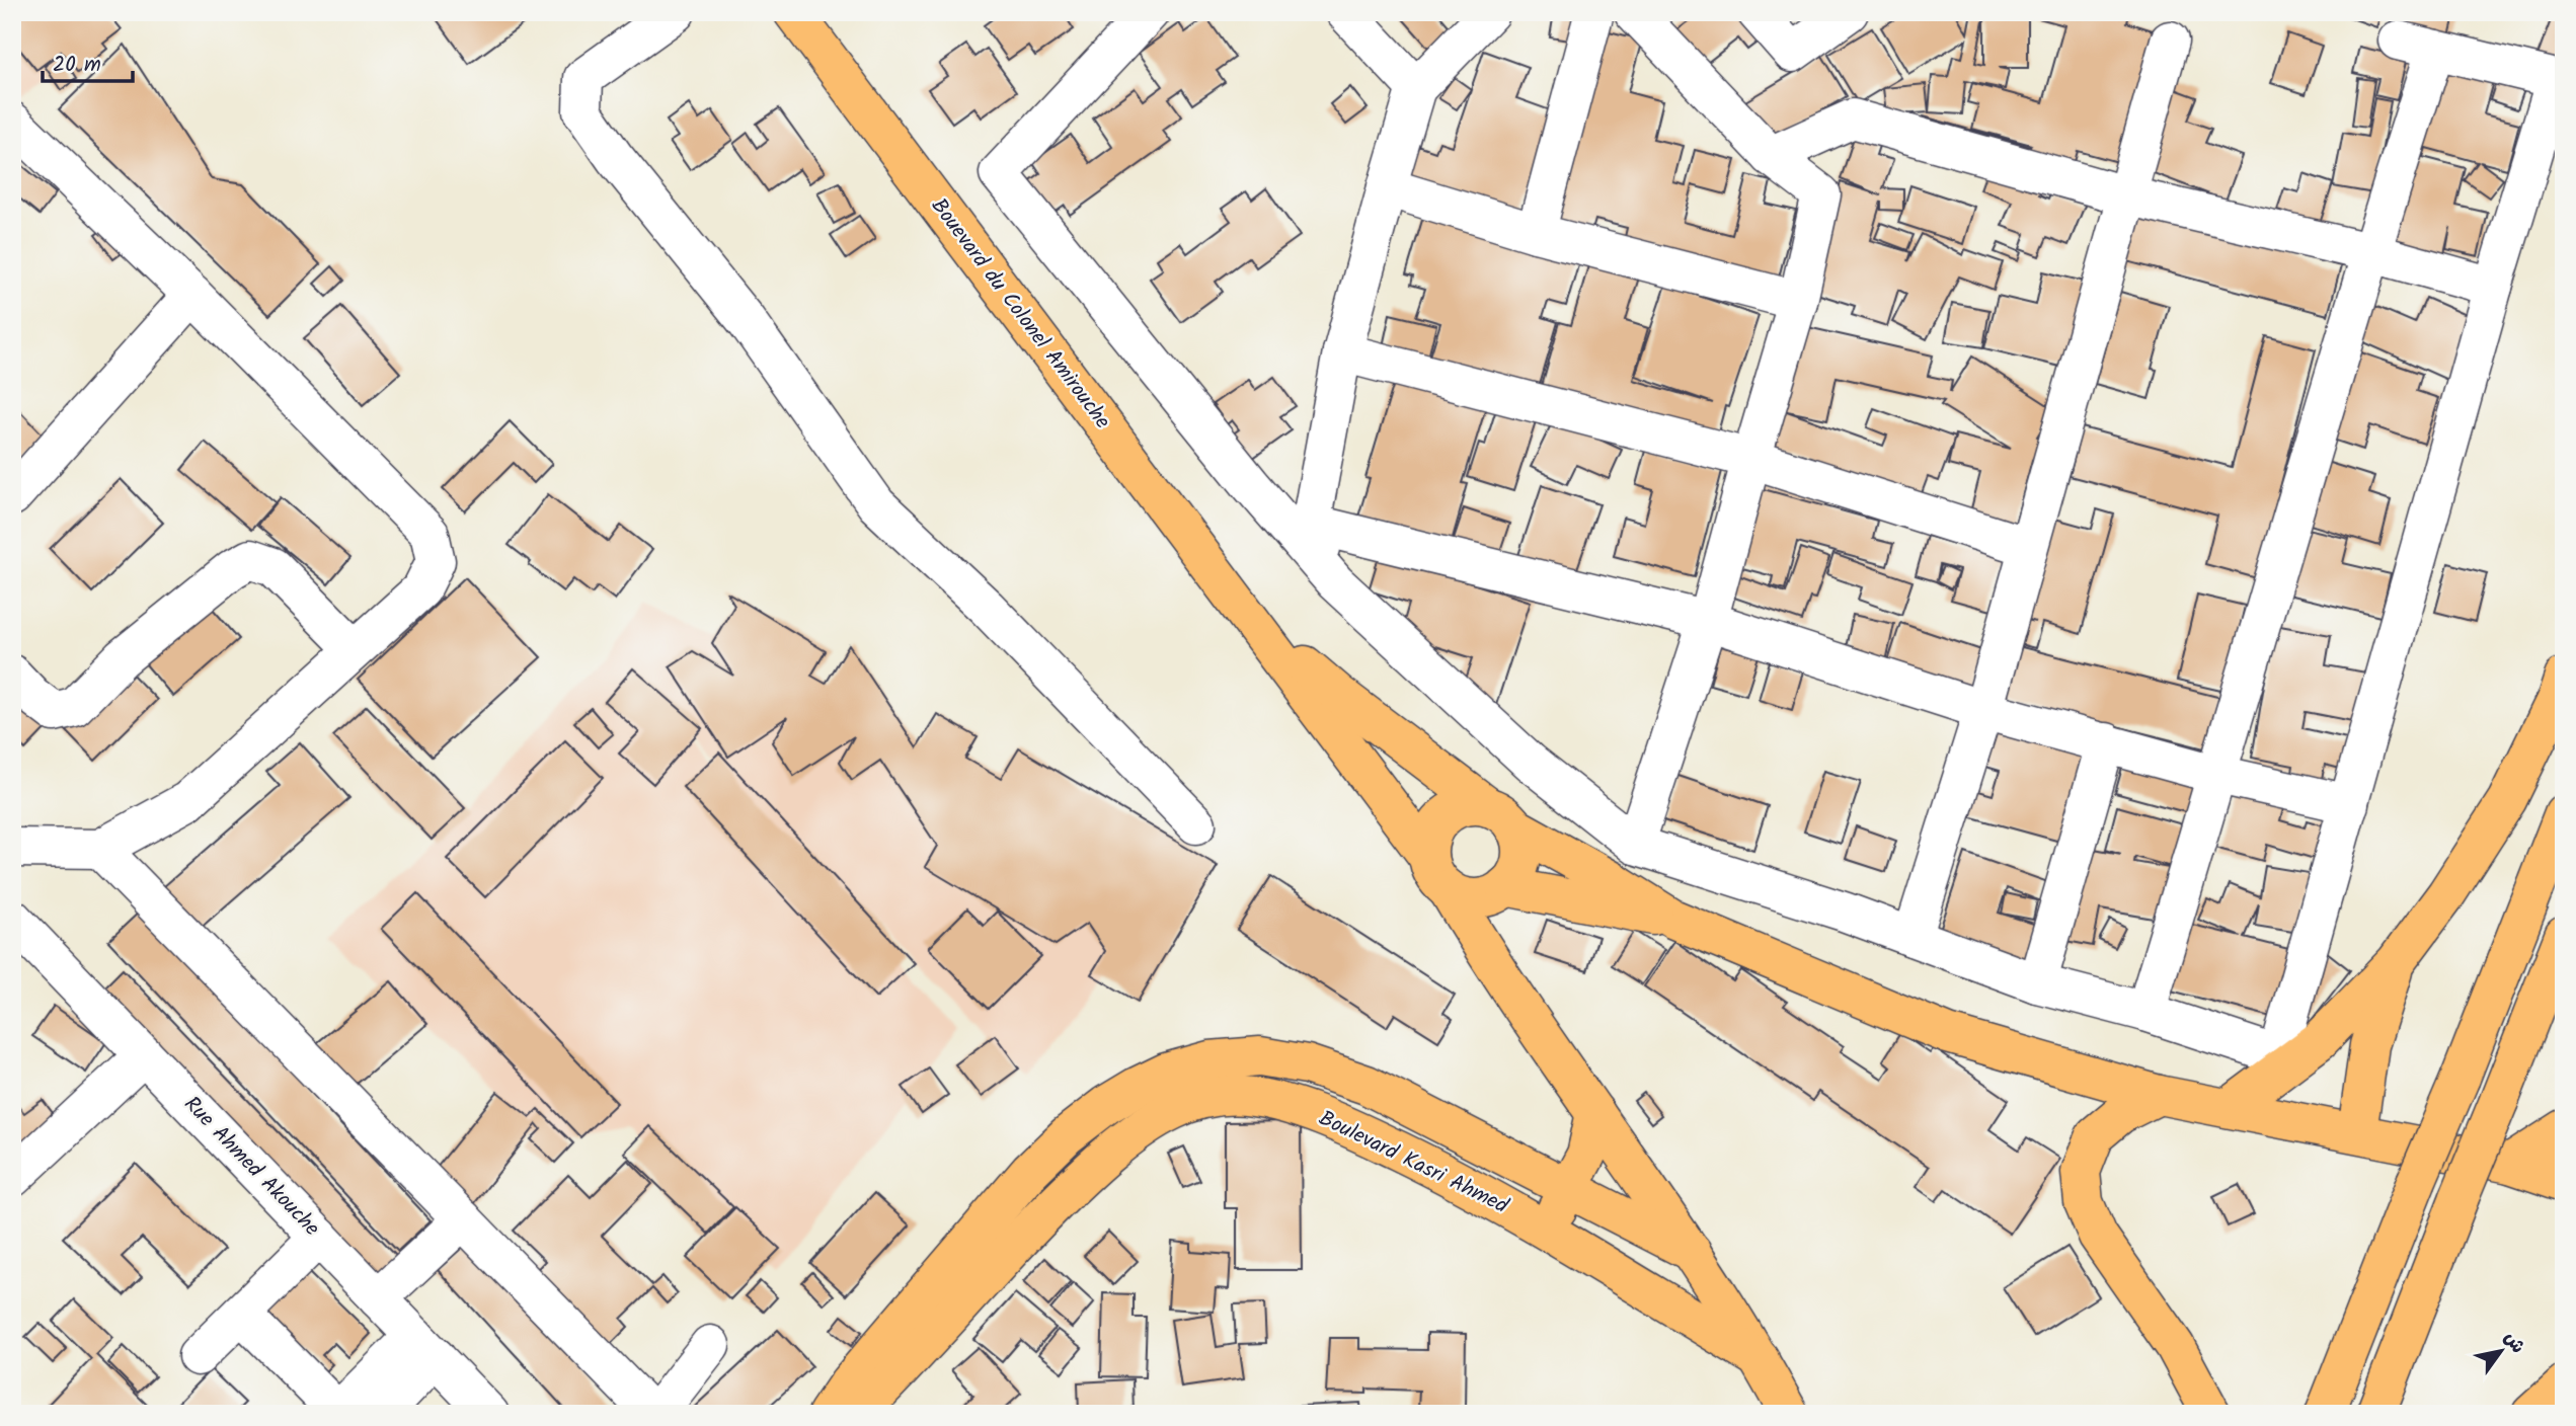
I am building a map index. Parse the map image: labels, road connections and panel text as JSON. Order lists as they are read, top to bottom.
{
  "streets": {
    "main road": ["Bouevard du Colonel Amirouche", "Boulevard Kasri Ahmed"],
    "street": ["Rue Ahmed Akouche"]
  },
  "crossings": [
    ["Bouevard du Colonel Amirouche", "Boulevard Kasri Ahmed"]
  ],
  "scale_bar": "20 m",
  "north": "top right"
}
